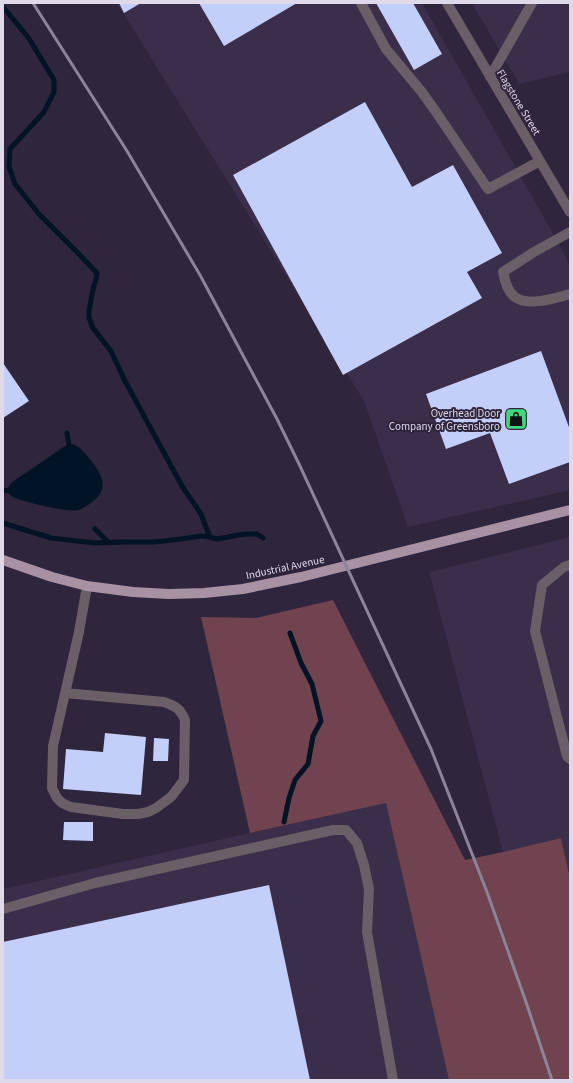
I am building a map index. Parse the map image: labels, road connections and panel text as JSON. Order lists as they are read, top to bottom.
{
  "streets": {
    "main road": ["Industrial Avenue"],
    "street": ["Flagstone Street"]
  },
  "places": {
    "shop": ["Overhead Door Company of Greensboro"]
  }
}
